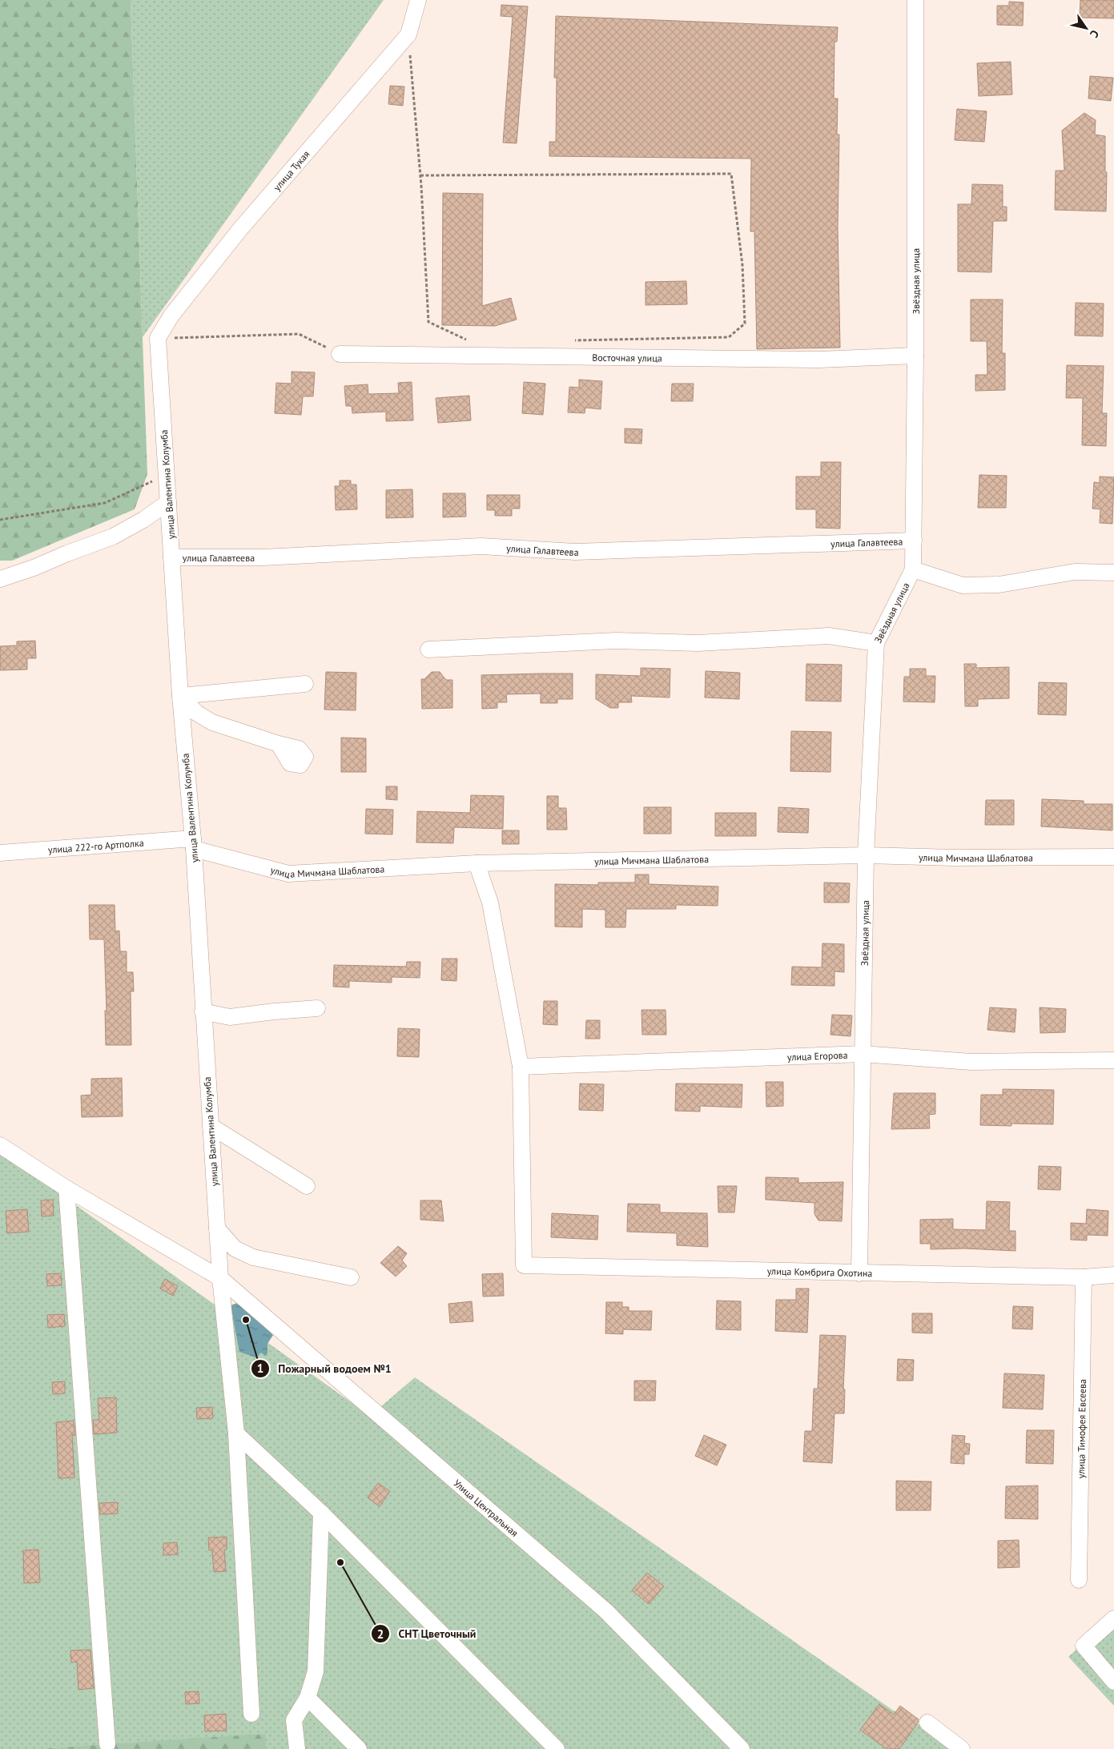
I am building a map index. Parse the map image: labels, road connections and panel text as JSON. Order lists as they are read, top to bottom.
{
  "streets": {
    "street": [
      "улица Тукая",
      "Звёздная улица",
      "Восточная улица",
      "улица Валентина Колумба",
      "улица Галавтеева",
      "улица 222-го Артполка",
      "улица Мичмана Шаблатова",
      "улица Егорова",
      "улица Комбрига Охотина",
      "улица Тимофея Евсеева",
      "Улица Центральная"
    ]
  },
  "crossings": [
    ["улица Тукая", "улица Валентина Колумба"],
    ["Звёздная улица", "Восточная улица"],
    ["Звёздная улица", "улица Галавтеева"],
    ["Звёздная улица", "улица Мичмана Шаблатова"],
    ["Звёздная улица", "улица Егорова"],
    ["Звёздная улица", "улица Комбрига Охотина"],
    ["улица Валентина Колумба", "улица Галавтеева"],
    ["улица Валентина Колумба", "улица 222-го Артполка"],
    ["улица Валентина Колумба", "улица Мичмана Шаблатова"],
    ["улица Валентина Колумба", "Улица Центральная"],
    ["улица 222-го Артполка", "улица Мичмана Шаблатова"],
    ["улица Егорова", "улица Комбрига Охотина"],
    ["улица Комбрига Охотина", "улица Тимофея Евсеева"]
  ],
  "places": ["Пожарный водоем №1", "СНТ Цветочный"],
  "north": "bottom right"
}
